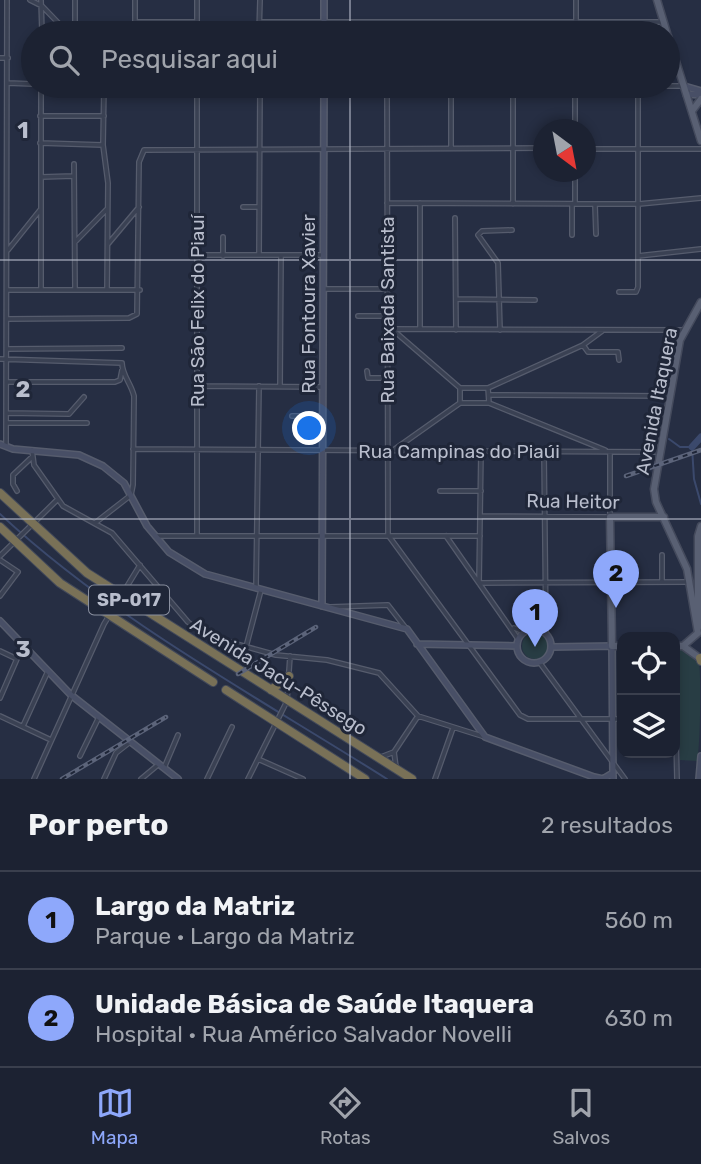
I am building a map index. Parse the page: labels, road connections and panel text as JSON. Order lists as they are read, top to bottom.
{
  "streets": {
    "highway": ["SP-017", "Avenida Jacu-Pêssego"],
    "main road": ["Rua Fontoura Xavier", "Avenida Itaquera", "Rua Heitor"],
    "street": ["Rua Baixada Santista", "Rua São Felix do Piauí", "Rua Campinas do Piaúi"]
  },
  "crossings": [
    ["Rua Fontoura Xavier", "Rua Campinas do Piaúi"],
    ["Rua Baixada Santista", "Rua Campinas do Piaúi"],
    ["Rua São Felix do Piauí", "Rua Campinas do Piaúi"],
    ["Avenida Itaquera", "Rua Campinas do Piaúi"],
    ["Avenida Itaquera", "Rua Heitor"]
  ],
  "north": "bottom right",
  "page": {
    "search": "Pesquisar aqui",
    "pins": ["2", "1"],
    "heading": ["Por perto", "2 resultados"],
    "list": [
      {
        "mark": "1",
        "name": "Largo da Matriz",
        "note": "Parque · Largo da Matriz",
        "value": "560 m"
      },
      {
        "mark": "2",
        "name": "Unidade Básica de Saúde Itaquera",
        "note": "Hospital · Rua Américo Salvador Novelli",
        "value": "630 m"
      }
    ],
    "nav": ["Mapa", "Rotas", "Salvos"]
  },
  "grid": {
    "rows": ["1", "2", "3"]
  }
}
